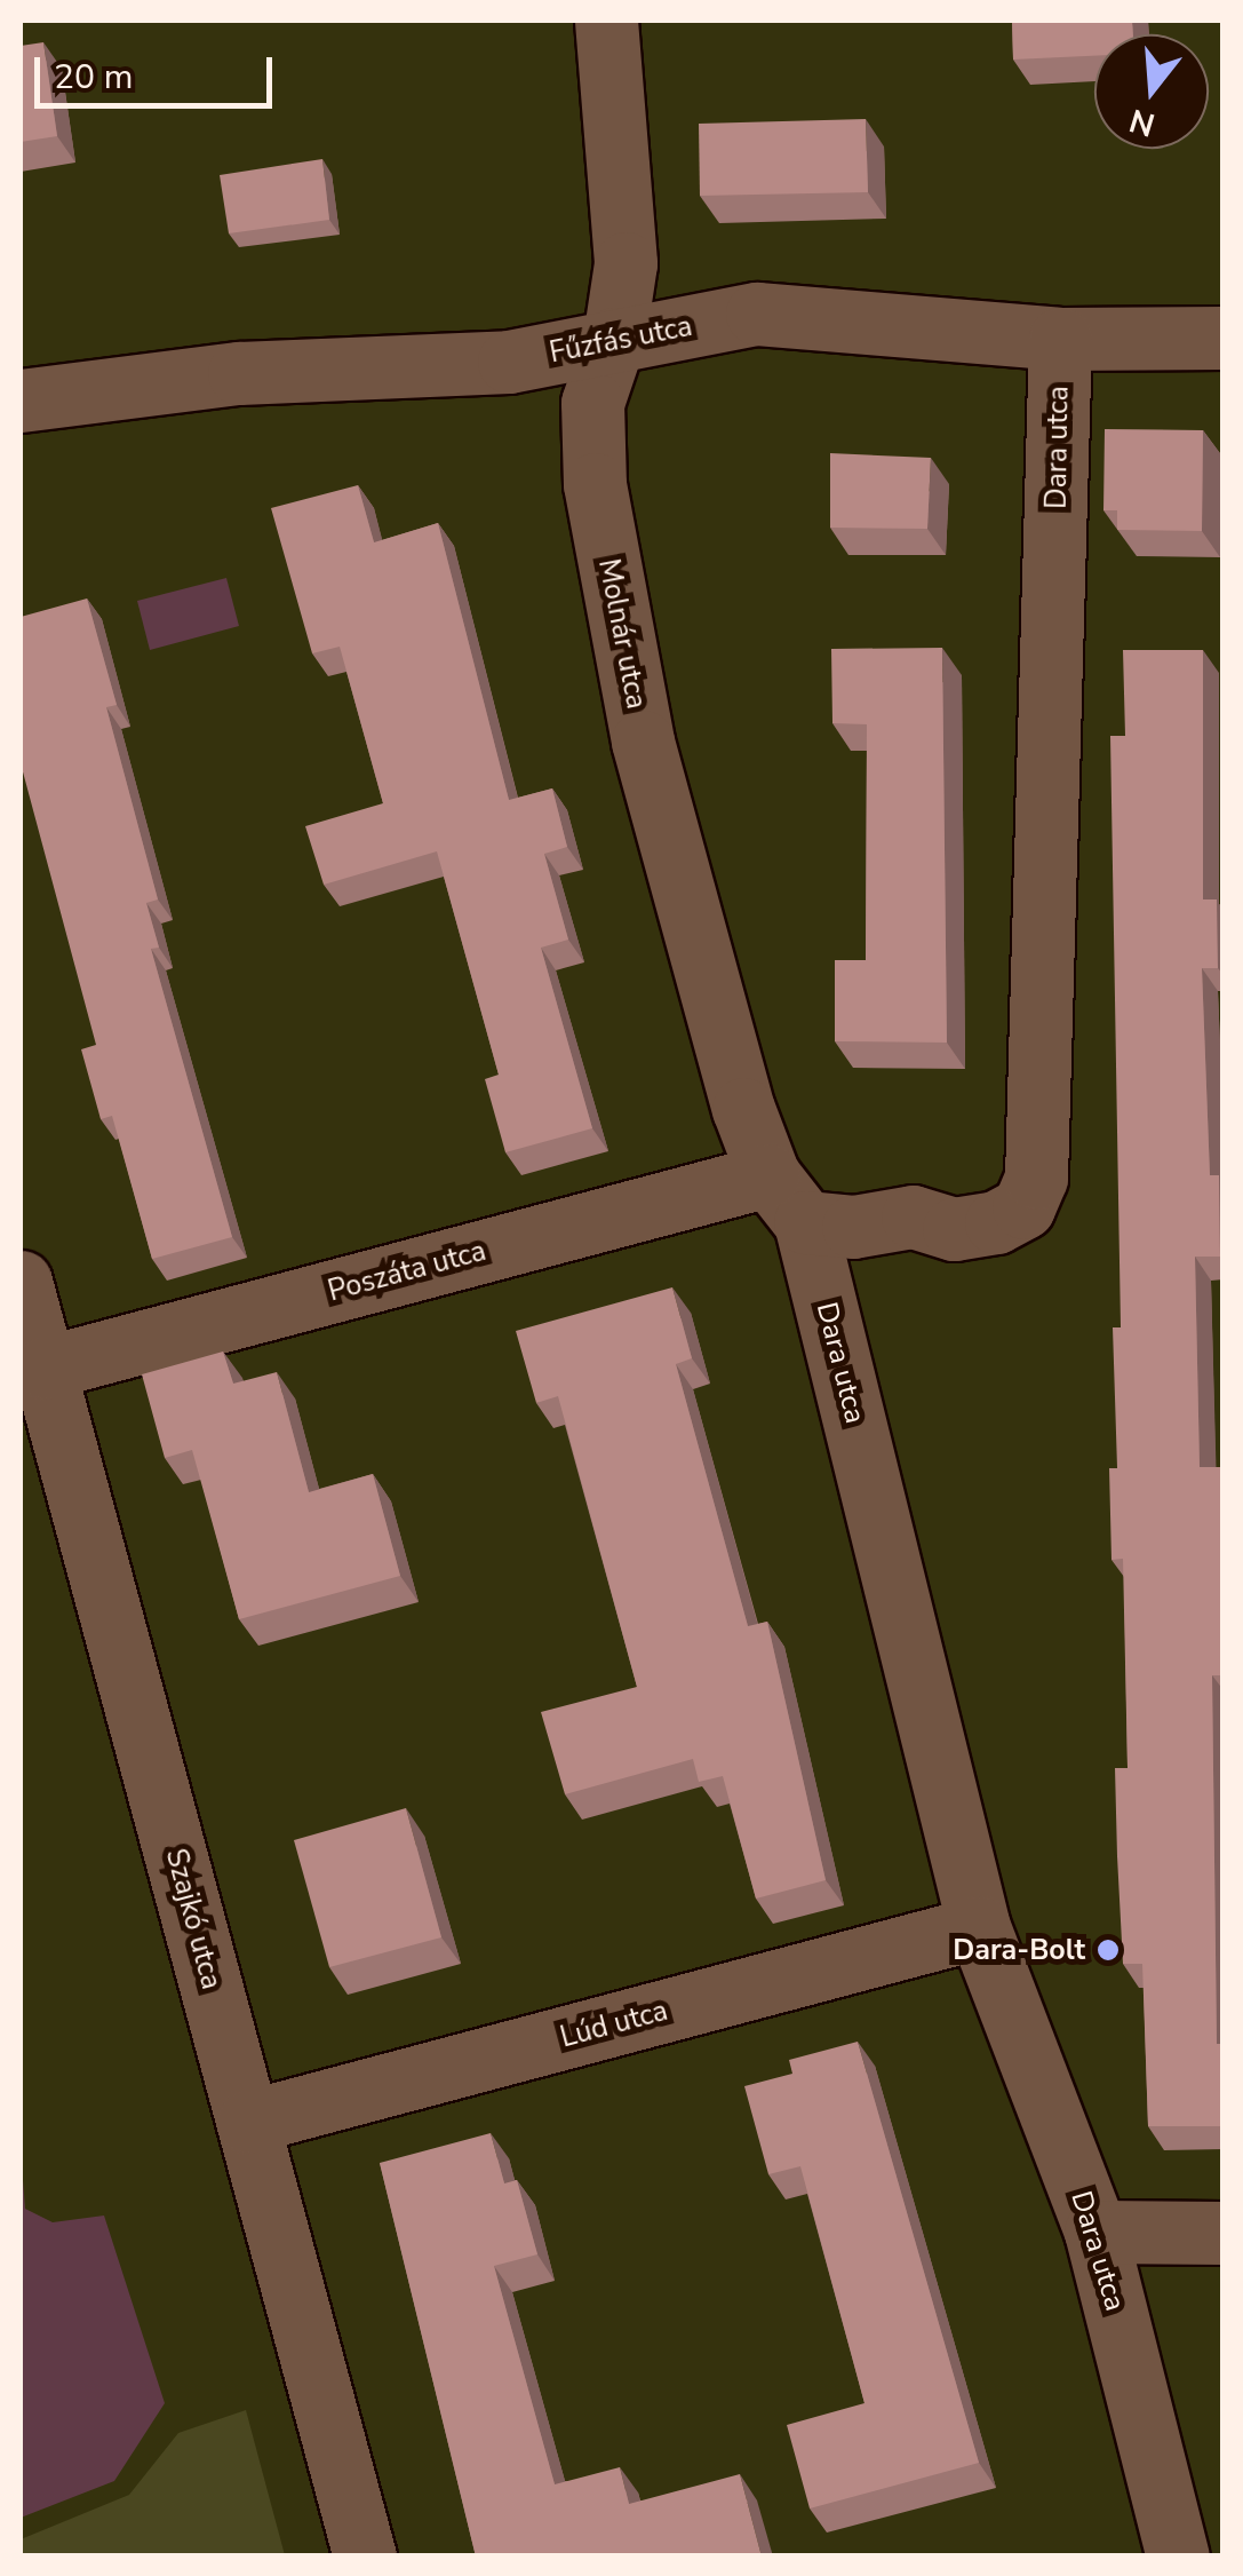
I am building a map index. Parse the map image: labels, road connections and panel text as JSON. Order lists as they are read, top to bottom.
{
  "streets": {
    "street": [
      "Fűzfás utca",
      "Dara utca",
      "Molnár utca",
      "Poszáta utca",
      "Szajkó utca",
      "Lúd utca"
    ]
  },
  "crossings": [
    ["Fűzfás utca", "Dara utca"],
    ["Fűzfás utca", "Molnár utca"],
    ["Dara utca", "Molnár utca"],
    ["Dara utca", "Poszáta utca"],
    ["Dara utca", "Lúd utca"],
    ["Molnár utca", "Poszáta utca"],
    ["Poszáta utca", "Szajkó utca"],
    ["Szajkó utca", "Lúd utca"]
  ],
  "places": ["Dara-Bolt"],
  "scale_bar": "20 m",
  "north": "bottom"
}
